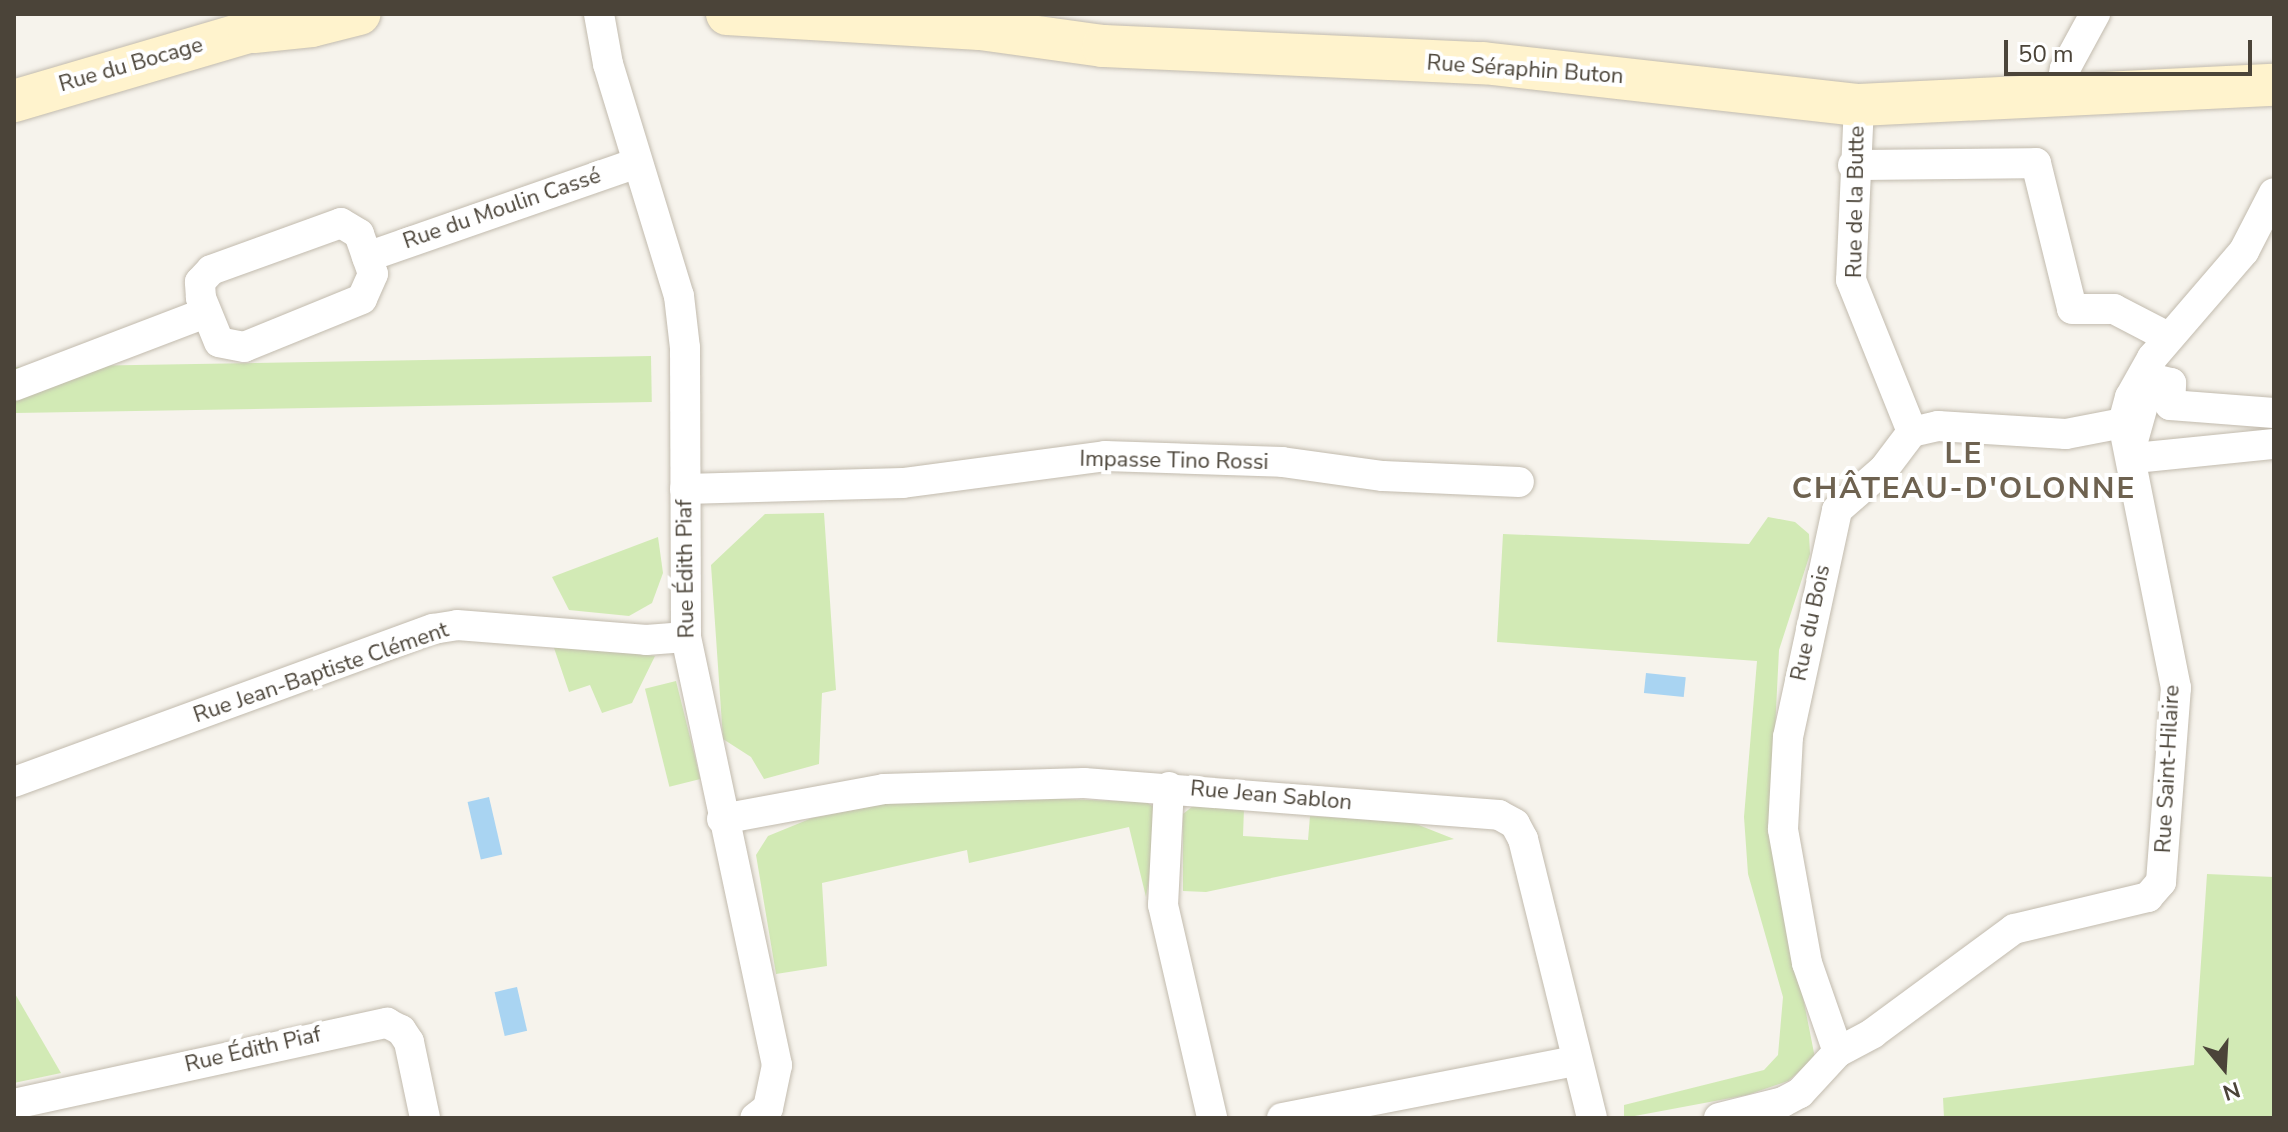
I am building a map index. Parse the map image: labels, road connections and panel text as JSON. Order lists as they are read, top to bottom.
{
  "streets": {
    "street": [
      "Rue du Bocage",
      "Rue Séraphin Buton",
      "Rue de la Butte",
      "Rue du Moulin Cassé",
      "Impasse Tino Rossi",
      "Rue Édith Piaf",
      "Rue du Bois",
      "Rue Jean-Baptiste Clément",
      "Rue Saint-Hilaire",
      "Rue Jean Sablon"
    ]
  },
  "crossings": [
    ["Rue Séraphin Buton", "Rue de la Butte"],
    ["Rue de la Butte", "Rue du Bois"],
    ["Rue du Moulin Cassé", "Rue Édith Piaf"],
    ["Impasse Tino Rossi", "Rue Édith Piaf"],
    ["Rue Édith Piaf", "Rue Jean-Baptiste Clément"],
    ["Rue Édith Piaf", "Rue Jean Sablon"],
    ["Rue du Bois", "Rue Saint-Hilaire"]
  ],
  "districts": ["LE CHÂTEAU-D'OLONNE"],
  "scale_bar": "50 m",
  "north": "bottom"
}
